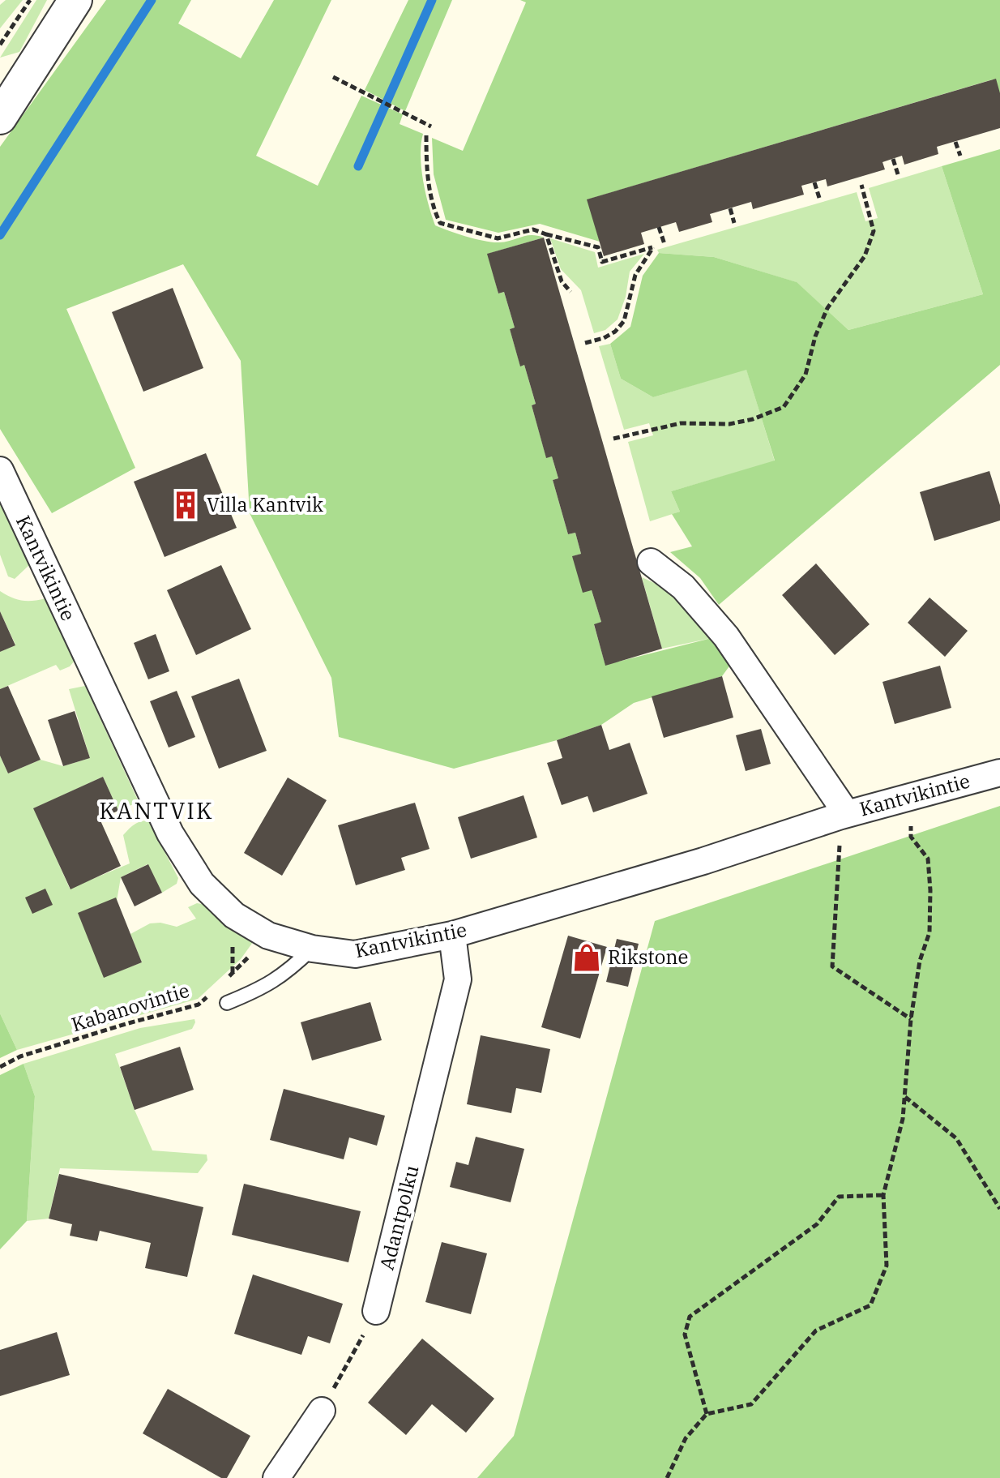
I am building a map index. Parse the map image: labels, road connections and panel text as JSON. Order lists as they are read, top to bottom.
{
  "streets": {
    "street": ["Kantvikintie", "Adantpolku"],
    "path": ["Kabanovintie"]
  },
  "crossings": [
    ["Kantvikintie", "Adantpolku"]
  ],
  "districts": ["KANTVIK"],
  "places": {
    "building": ["Villa Kantvik"],
    "shop": ["Rikstone"]
  }
}
